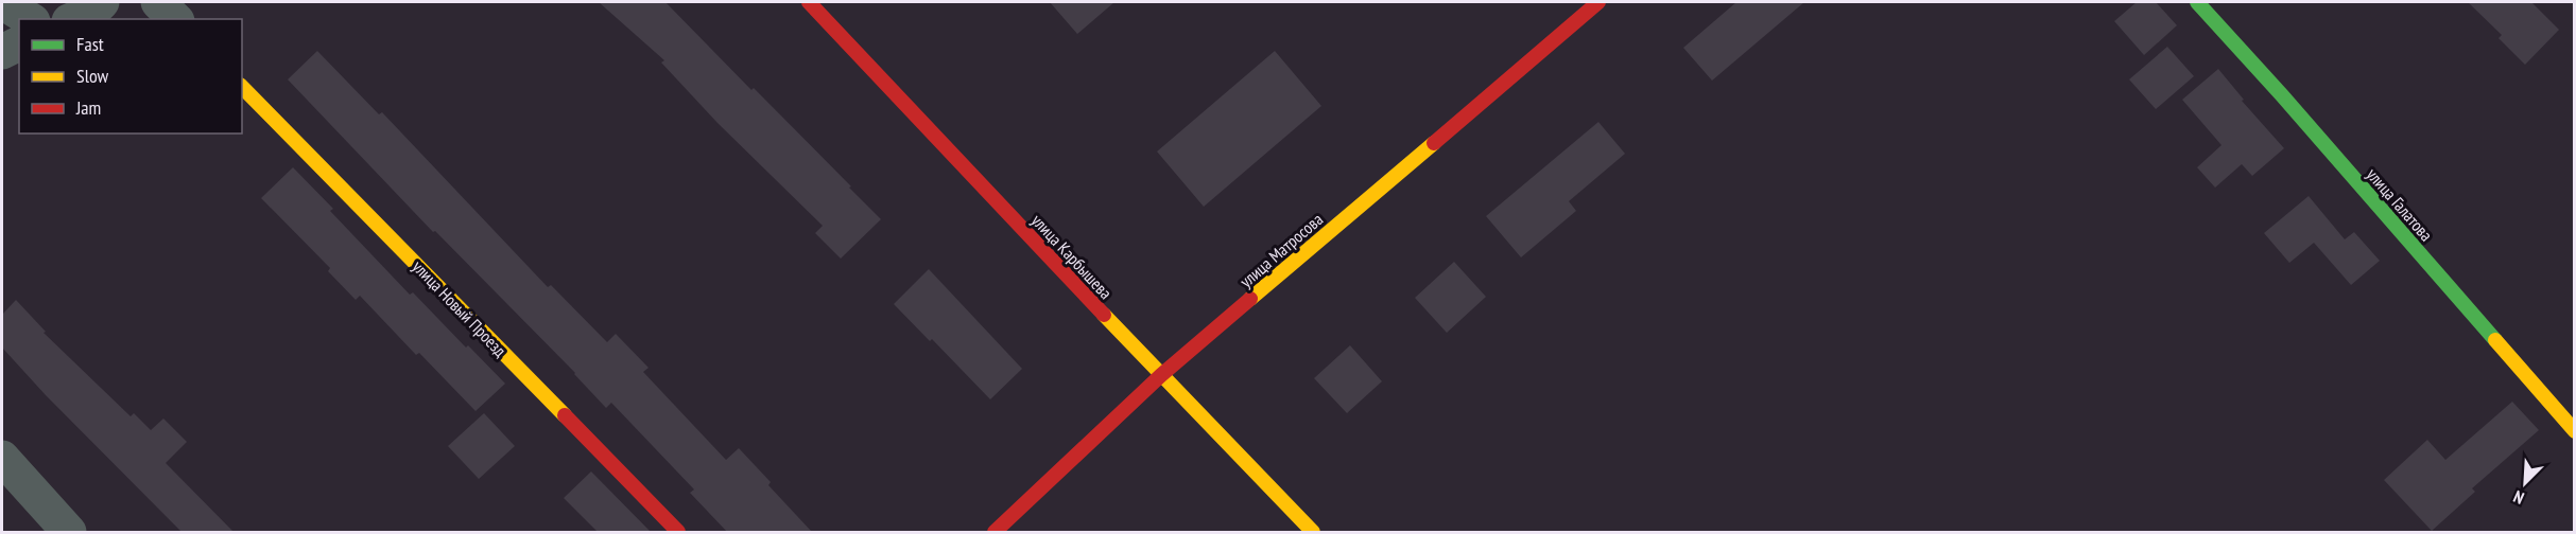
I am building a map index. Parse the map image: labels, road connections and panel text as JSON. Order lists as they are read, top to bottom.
{
  "streets": {
    "street": [
      "улица Галатова",
      "улица Матросова",
      "улица Карбышева",
      "улица Новый Проезд"
    ]
  },
  "crossings": [
    ["улица Матросова", "улица Карбышева"]
  ],
  "legend": ["Fast", "Slow", "Jam"],
  "north": "bottom left"
}
